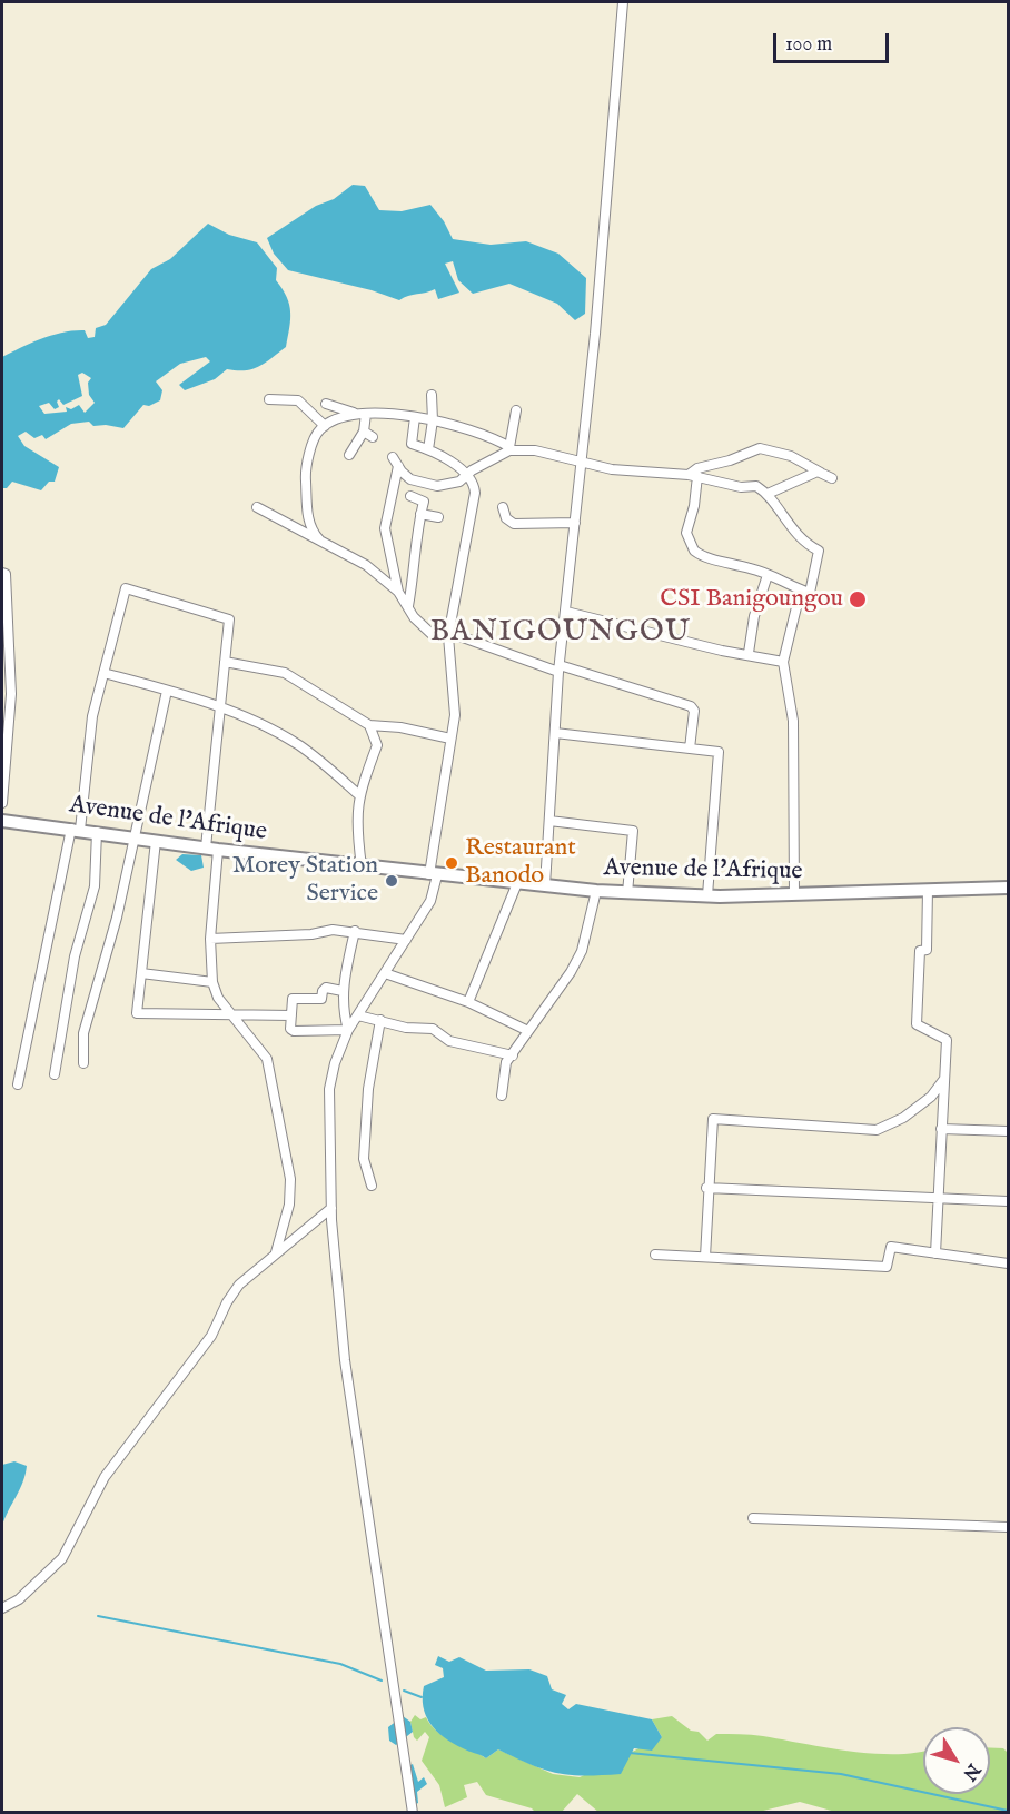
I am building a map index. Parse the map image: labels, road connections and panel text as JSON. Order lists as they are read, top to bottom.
{
  "streets": {
    "main road": ["Avenue de l'Afrique"]
  },
  "districts": ["BANIGOUNGOU"],
  "places": ["CSI Banigoungou", "Restaurant Banodo", "Morey Station Service"],
  "scale_bar": "100 m",
  "north": "bottom right"
}
